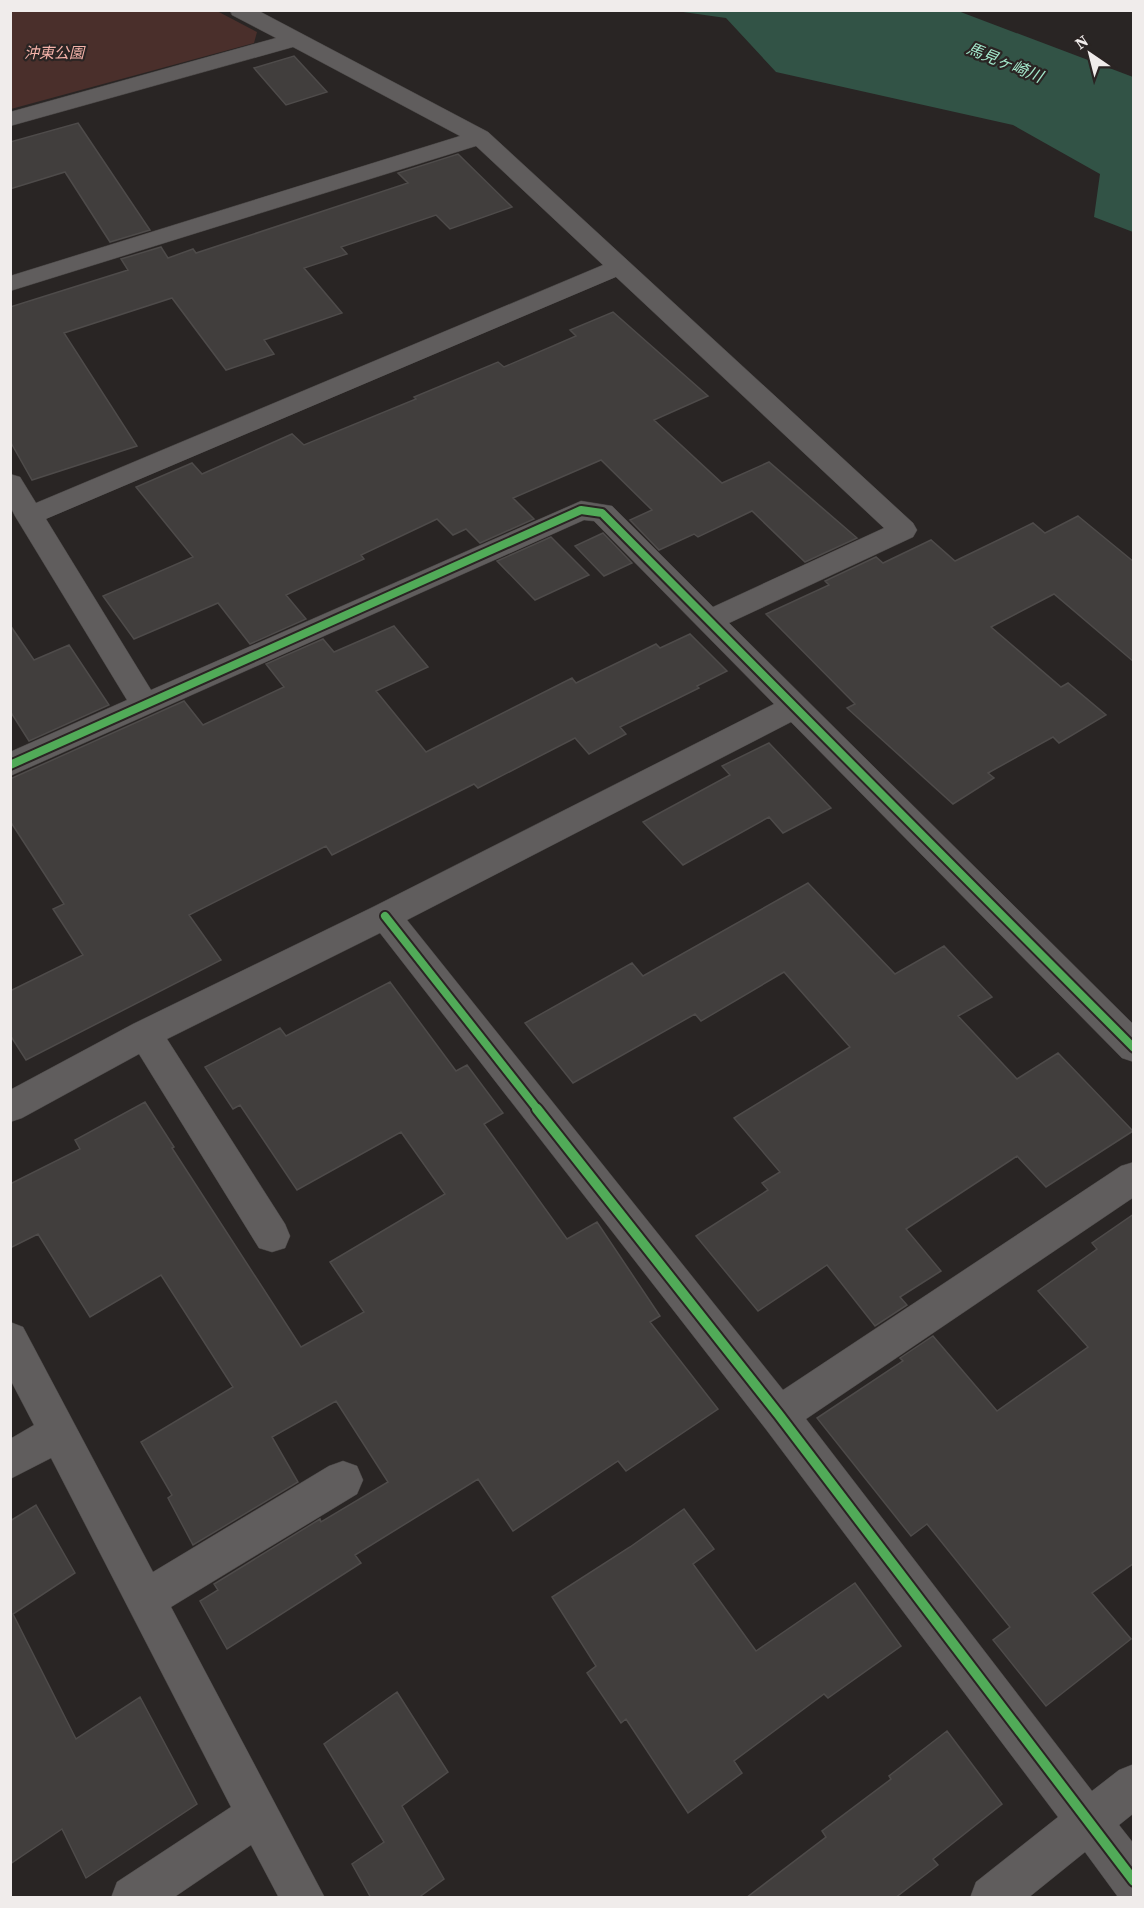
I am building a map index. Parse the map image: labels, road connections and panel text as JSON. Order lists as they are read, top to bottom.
{
  "water": ["馬見ヶ崎川"],
  "parks": ["沖東公園"],
  "north": "top left"
}
